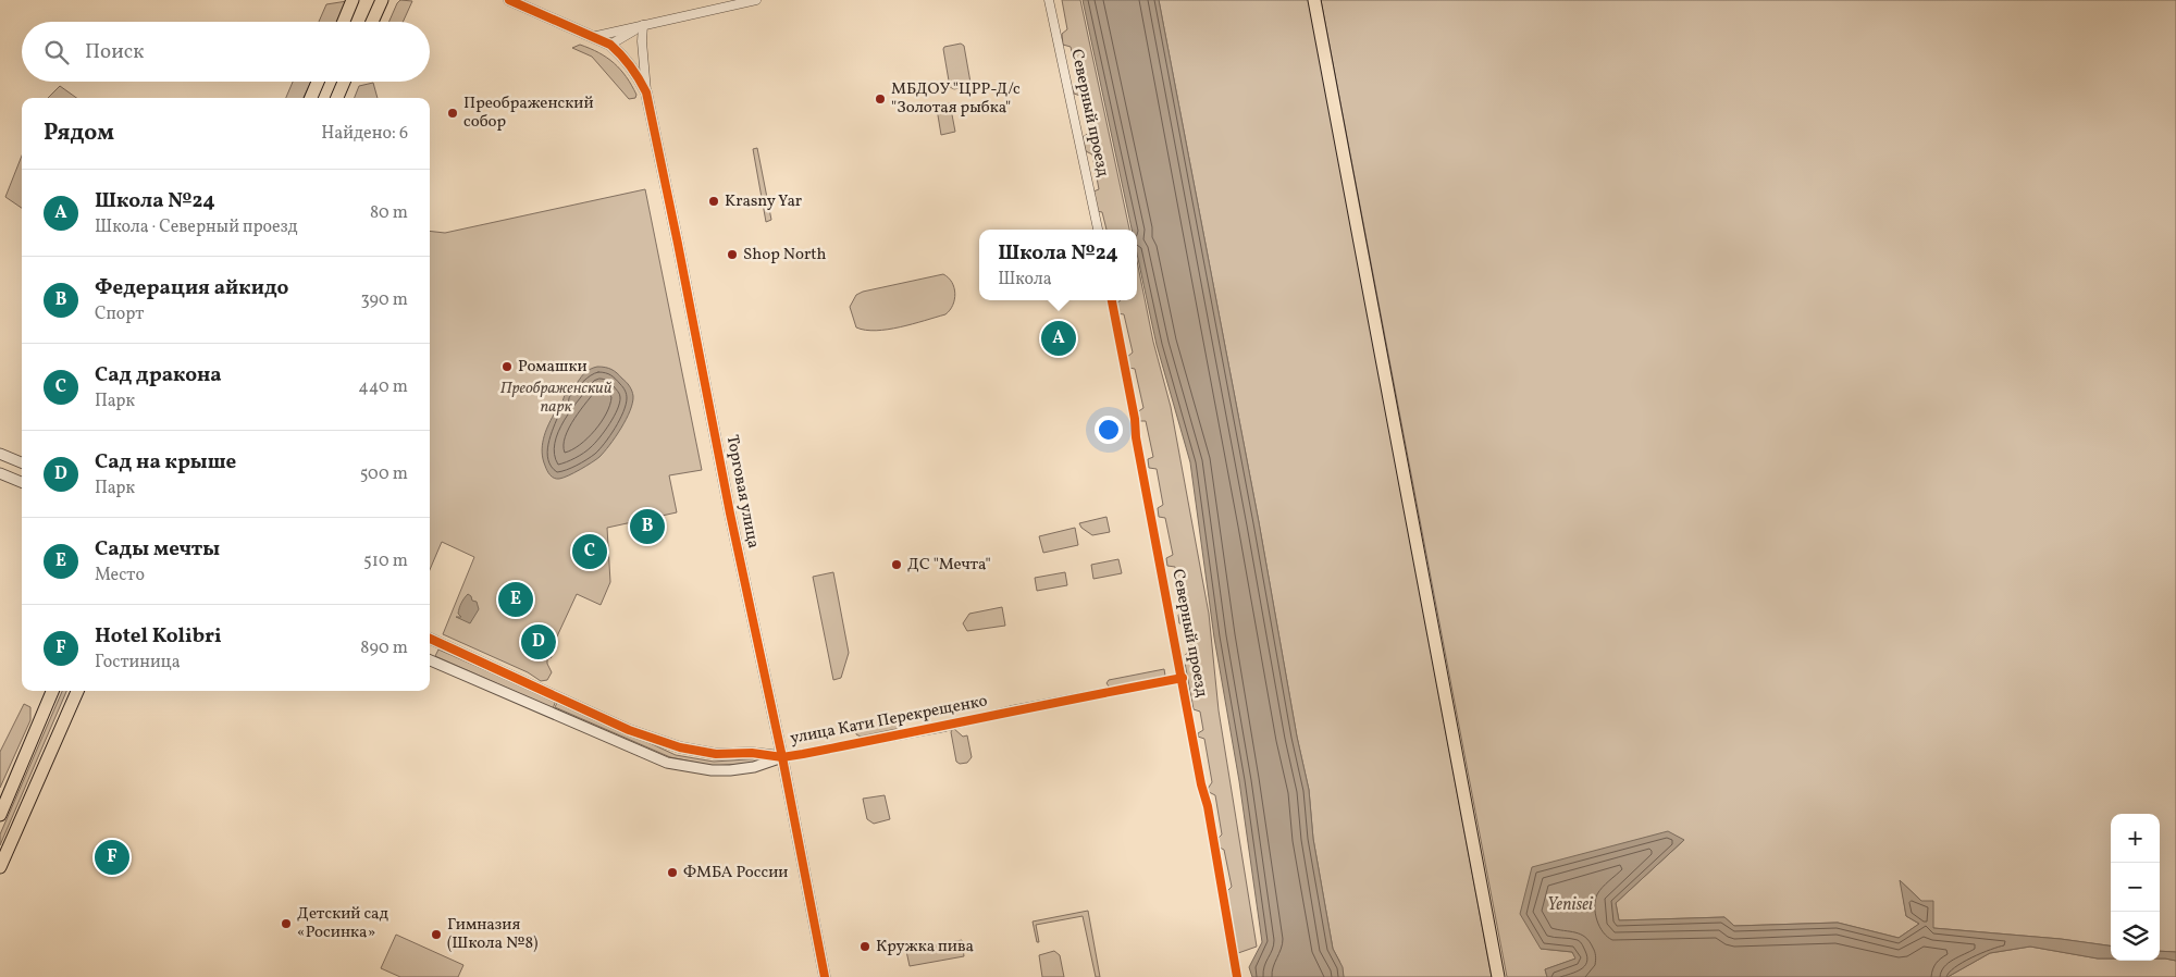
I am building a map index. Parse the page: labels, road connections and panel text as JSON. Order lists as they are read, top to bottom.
{
  "streets": {
    "street": ["Северный проезд", "Торговая улица", "улица Кати Перекрещенко"]
  },
  "crossings": [
    ["Северный проезд", "улица Кати Перекрещенко"],
    ["Торговая улица", "улица Кати Перекрещенко"]
  ],
  "water": ["Yenisei"],
  "parks": ["Преображенский парк"],
  "places": [
    "МБДОУ \"ЦРР-Д/с \"Золотая рыбка\"",
    "Преображенский собор",
    "Krasny Yar",
    "Shop North",
    "Ромашки",
    "ДС \"Мечта\"",
    "ФМБА России",
    "Детский сад «Росинка»",
    "Гимназия (Школа №8)",
    "Кружка пива"
  ],
  "page": {
    "search": "Поиск",
    "heading": ["Рядом", "Найдено: 6"],
    "list": [
      {
        "mark": "A",
        "name": "Школа №24",
        "note": "Школа · Северный проезд",
        "value": "80 m"
      },
      {
        "mark": "B",
        "name": "Федерация айкидо",
        "note": "Спорт",
        "value": "390 m"
      },
      {
        "mark": "C",
        "name": "Сад дракона",
        "note": "Парк",
        "value": "440 m"
      },
      {
        "mark": "D",
        "name": "Сад на крыше",
        "note": "Парк",
        "value": "500 m"
      },
      {
        "mark": "E",
        "name": "Сады мечты",
        "note": "Место",
        "value": "510 m"
      },
      {
        "mark": "F",
        "name": "Hotel Kolibri",
        "note": "Гостиница",
        "value": "890 m"
      }
    ],
    "popup": ["Школа №24", "Школа"],
    "pins": [
      "A",
      "B",
      "C",
      "E",
      "D",
      "F"
    ],
    "map_buttons": ["+", "−"]
  }
}
